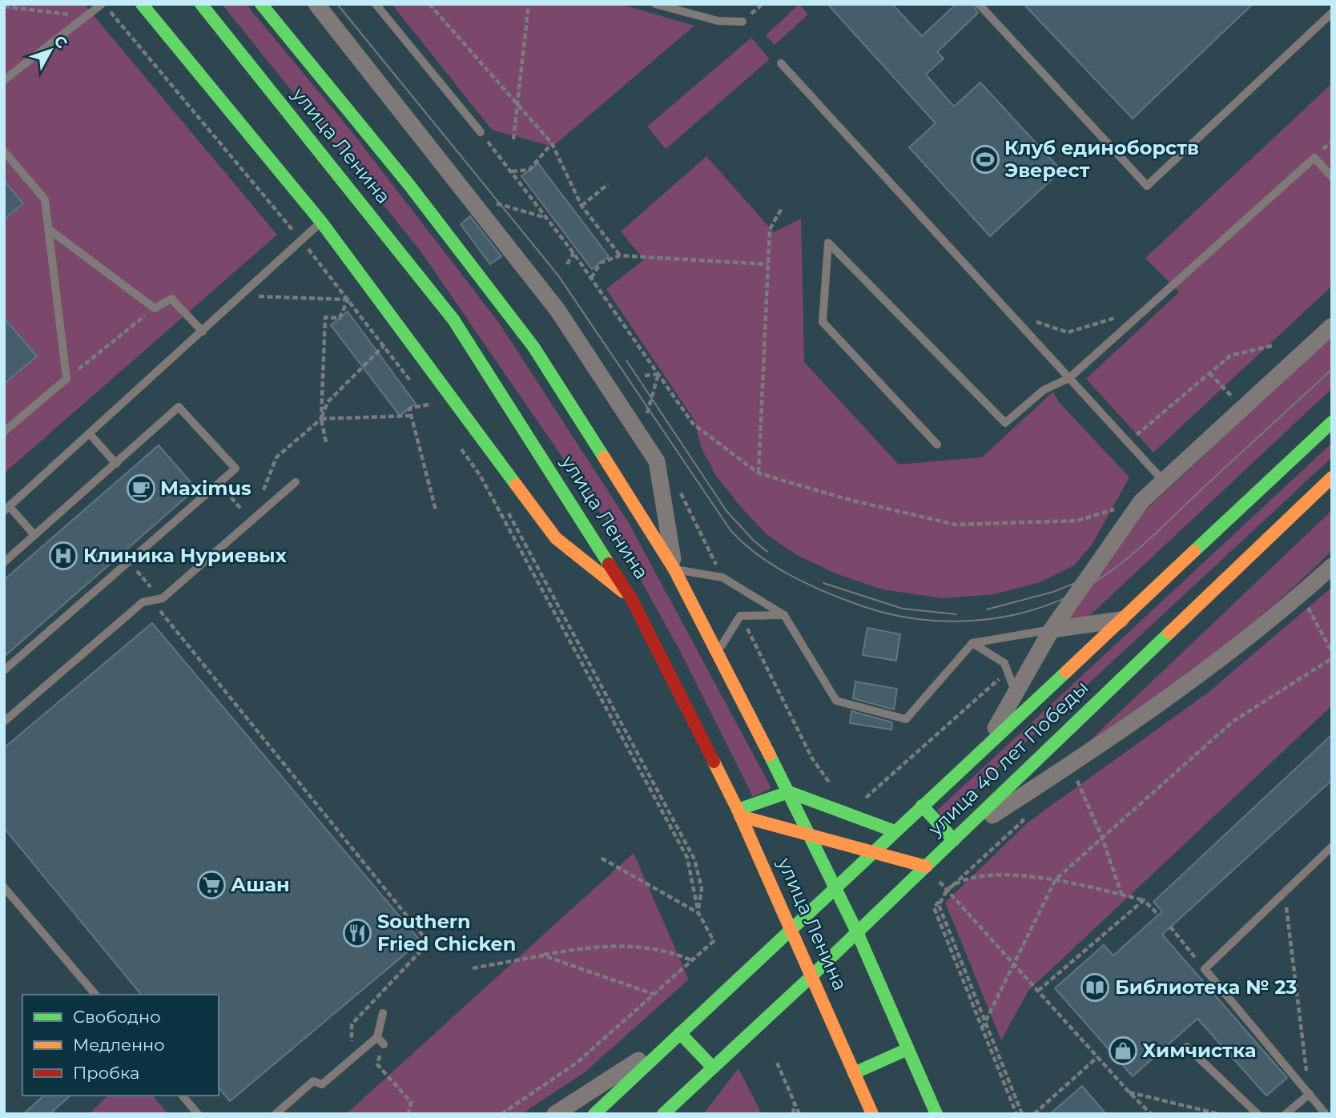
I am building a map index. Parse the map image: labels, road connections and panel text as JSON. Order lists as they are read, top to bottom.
{
  "streets": {
    "main road": ["улица Ленина", "улица 40 лет Победы"]
  },
  "crossings": [
    ["улица Ленина", "улица 40 лет Победы"]
  ],
  "places": {
    "sports": ["Клуб единоборств Эверест"],
    "cafe": ["Maximus"],
    "hospital": ["Клиника Нуриевых"],
    "supermarket": ["Ашан"],
    "restaurant": ["Southern Fried Chicken"],
    "library": ["Библиотека № 23"],
    "shop": ["Химчистка"]
  },
  "legend": ["Свободно", "Медленно", "Пробка"],
  "north": "top right"
}
